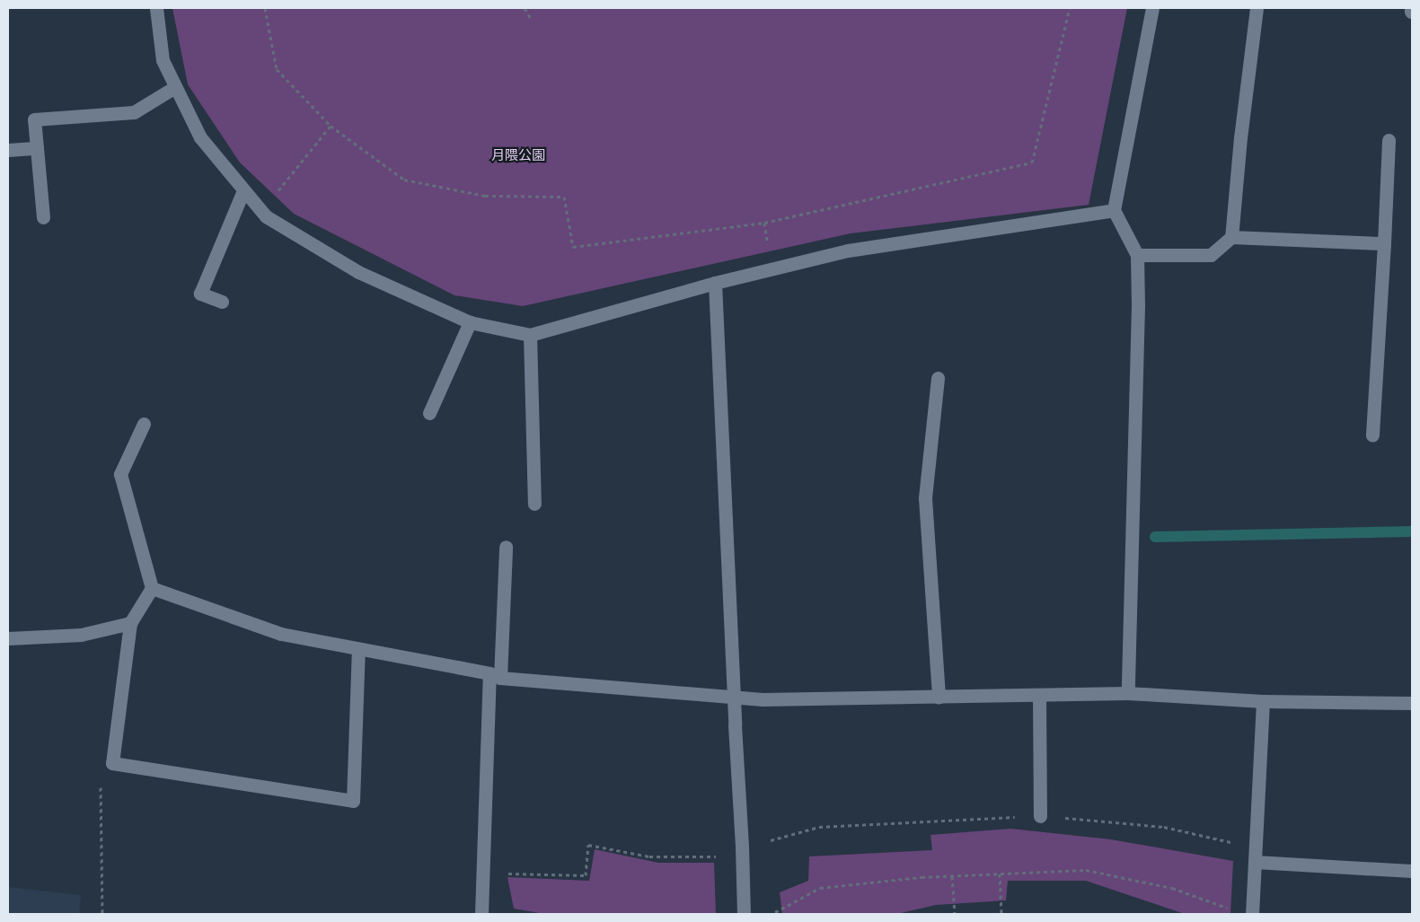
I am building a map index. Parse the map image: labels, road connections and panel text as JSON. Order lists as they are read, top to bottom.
{
  "parks": ["月隈公園"]
}
